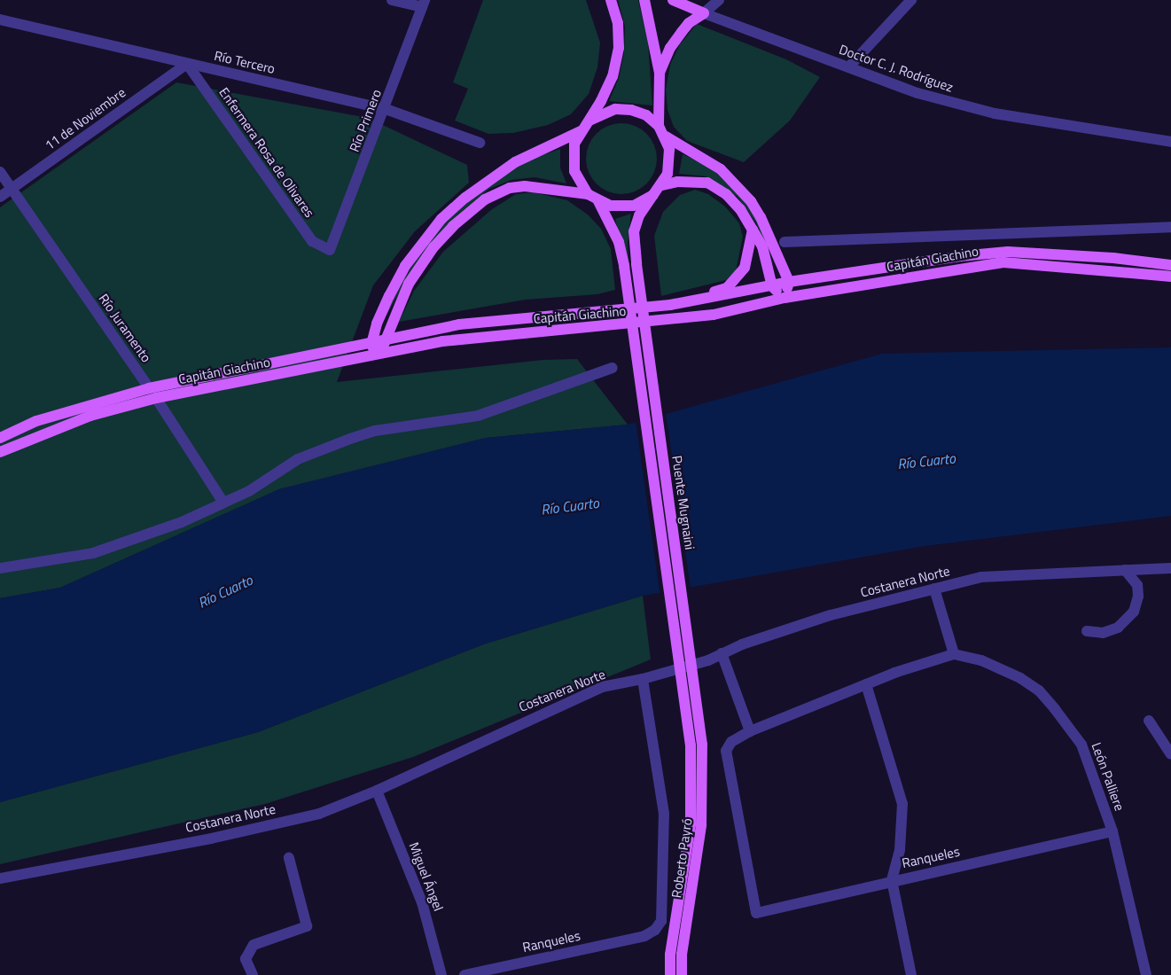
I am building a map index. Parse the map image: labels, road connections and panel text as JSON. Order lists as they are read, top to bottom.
{
  "streets": {
    "main road": [
      "Doctor C. J. Rodríguez",
      "Capitán Giachino",
      "Puente Mugnaini",
      "Roberto Payró"
    ],
    "street": [
      "Río Tercero",
      "11 de Noviembre",
      "Río Primero",
      "Enfermera Rosa de Olivares",
      "Río Juramento",
      "Costanera Norte",
      "León Palliere",
      "Ranqueles",
      "Miguel Ángel"
    ]
  },
  "crossings": [
    ["Río Tercero", "11 de Noviembre"],
    ["Río Tercero", "Río Primero"],
    ["Río Tercero", "Enfermera Rosa de Olivares"],
    ["11 de Noviembre", "Enfermera Rosa de Olivares"],
    ["11 de Noviembre", "Río Juramento"],
    ["Río Primero", "Enfermera Rosa de Olivares"],
    ["Capitán Giachino", "Río Juramento"],
    ["Puente Mugnaini", "Roberto Payró"],
    ["Costanera Norte", "Ranqueles"],
    ["Costanera Norte", "Miguel Ángel"],
    ["León Palliere", "Ranqueles"]
  ],
  "water": ["Río Cuarto"]
}
